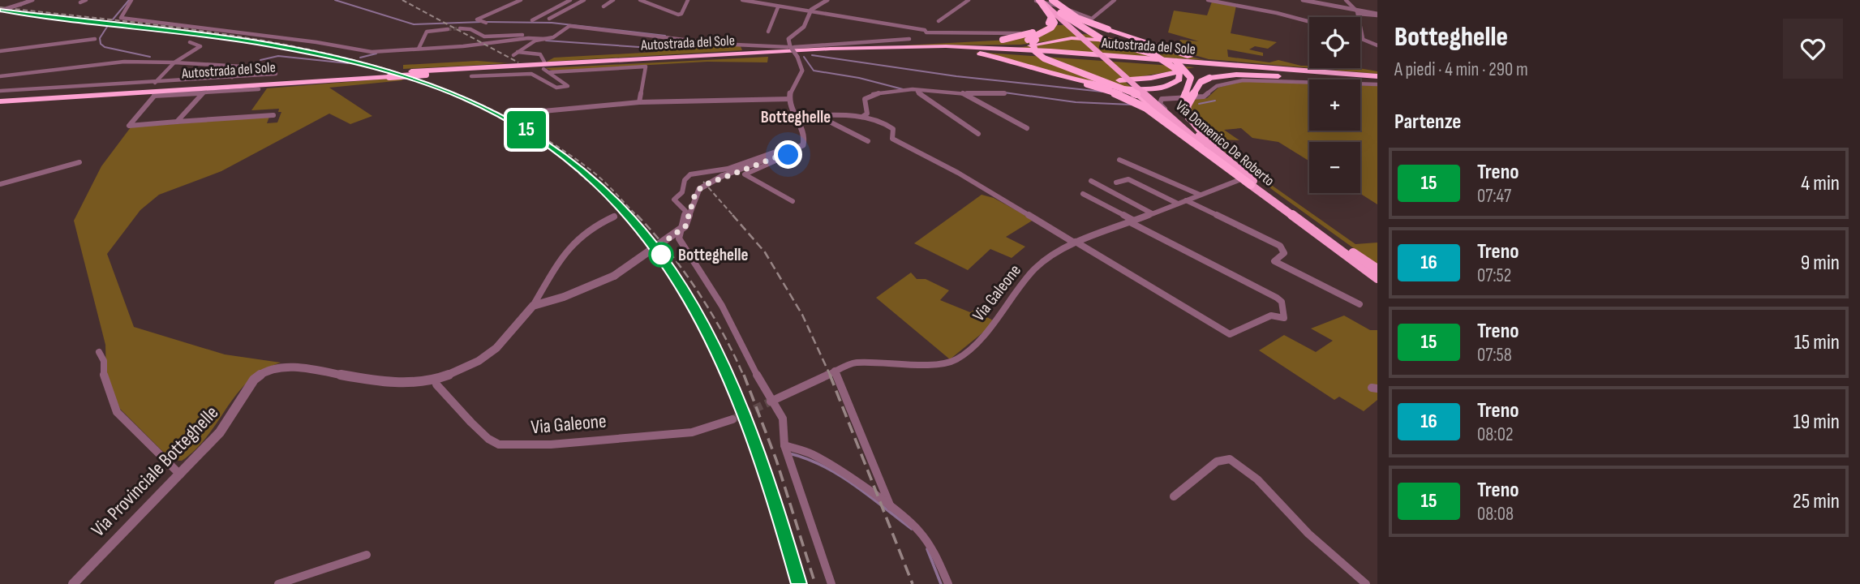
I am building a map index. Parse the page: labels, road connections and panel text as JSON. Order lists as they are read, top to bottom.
{
  "streets": {
    "highway": ["Autostrada del Sole"],
    "street": ["Via Domenico De Roberto", "Via Galeone", "Via Provinciale Botteghelle"]
  },
  "crossings": [
    ["Autostrada del Sole", "Via Domenico De Roberto"],
    ["Via Domenico De Roberto", "Via Galeone"],
    ["Via Galeone", "Via Provinciale Botteghelle"]
  ],
  "districts": ["Botteghelle"],
  "places": ["Botteghelle"],
  "page": {
    "on_map": "15",
    "heading": [
      ["Botteghelle", "A piedi · 4 min · 290 m"],
      "Partenze"
    ],
    "map_buttons": ["+", "−"],
    "list": [
      {
        "mark": "15",
        "name": "Treno",
        "note": "07:47",
        "value": "4 min"
      },
      {
        "mark": "16",
        "name": "Treno",
        "note": "07:52",
        "value": "9 min"
      },
      {
        "mark": "15",
        "name": "Treno",
        "note": "07:58",
        "value": "15 min"
      },
      {
        "mark": "16",
        "name": "Treno",
        "note": "08:02",
        "value": "19 min"
      },
      {
        "mark": "15",
        "name": "Treno",
        "note": "08:08",
        "value": "25 min"
      }
    ]
  }
}
